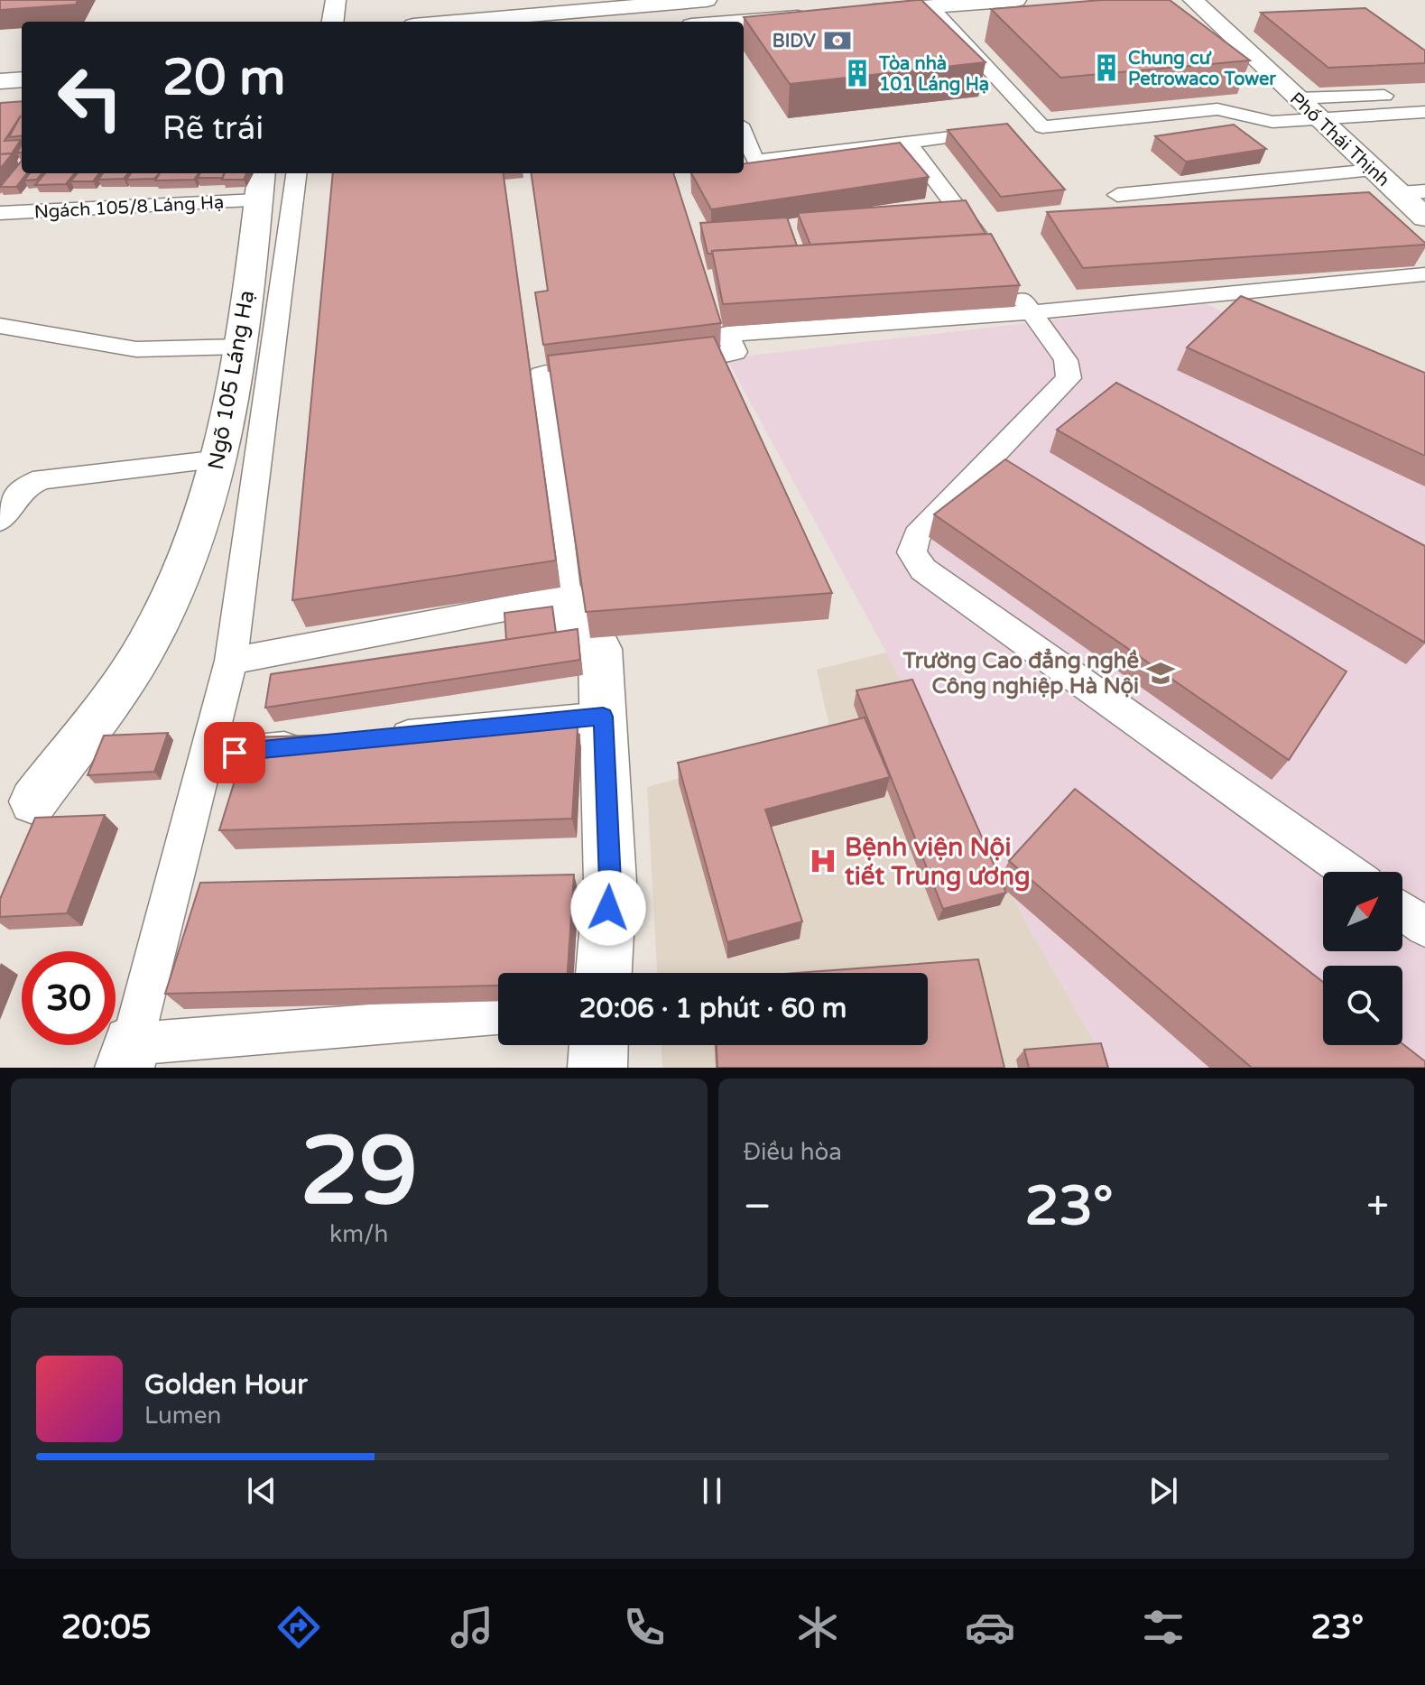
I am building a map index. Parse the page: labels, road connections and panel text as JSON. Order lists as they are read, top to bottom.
{
  "streets": {
    "street": ["Phố Thái Thịnh", "Ngõ 105 Láng Hạ"],
    "lane": ["Ngách 105/8 Láng Hạ"]
  },
  "crossings": [
    ["Ngách 105/8 Láng Hạ", "Ngõ 105 Láng Hạ"]
  ],
  "places": {
    "bank": ["BIDV"],
    "building": ["Chung cư Petrowaco Tower", "Tòa nhà 101 Láng Hạ"],
    "school or university": ["Trường Cao đẳng nghề Công nghiệp Hà Nội"],
    "hospital": ["Bệnh viện Nội tiết Trung ương"]
  },
  "north": "top right",
  "page": {
    "turn": ["20 m", "Rẽ trái"],
    "limit": "30",
    "trip": "20:06 · 1 phút · 60 m",
    "tile": [
      ["29", "km/h"],
      "Điều hòa"
    ],
    "heat": ["−", "23°", "+"],
    "song": ["Golden Hour", "Lumen"],
    "tabs": ["20:05", "23°"]
  }
}
